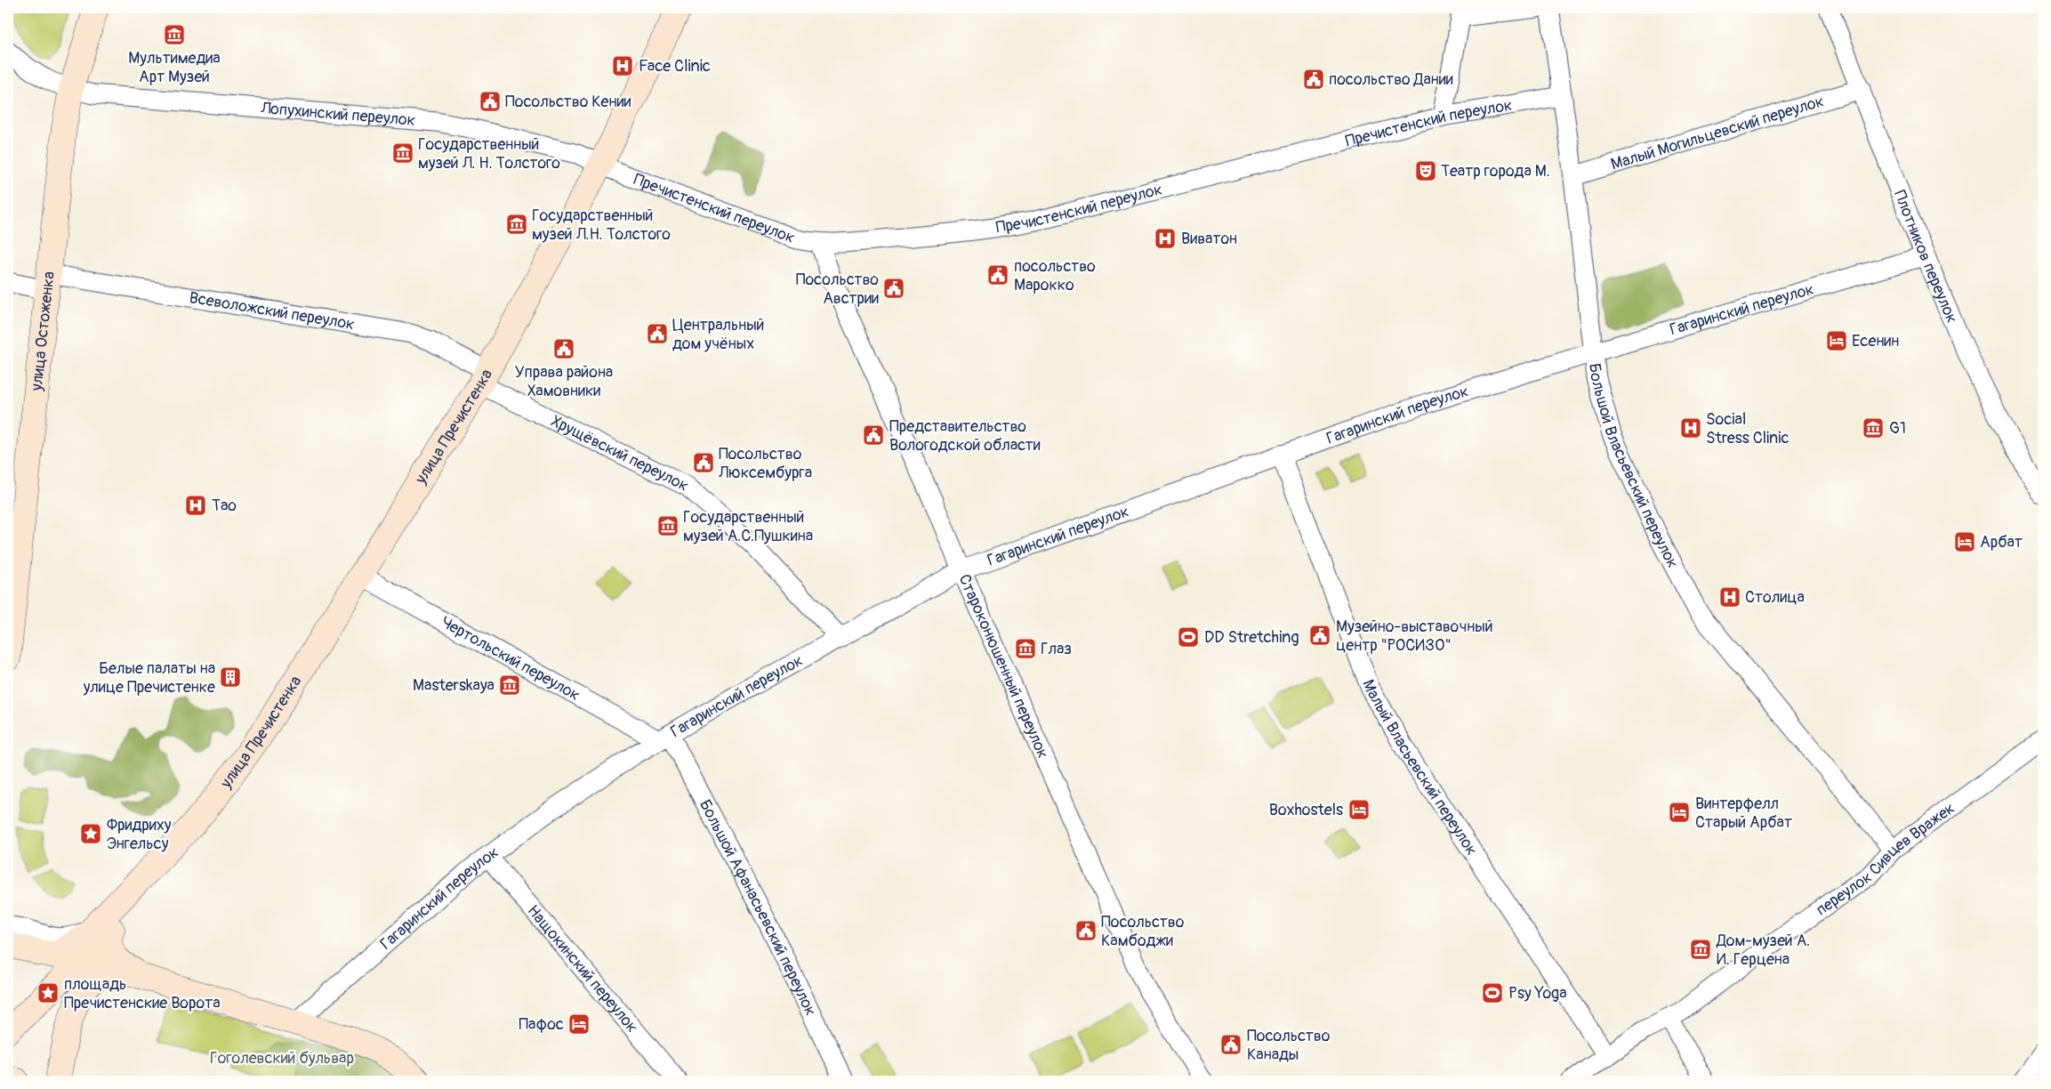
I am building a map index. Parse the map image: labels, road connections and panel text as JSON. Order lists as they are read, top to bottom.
{
  "streets": {
    "main road": ["улица Остоженка", "улица Пречистенка"],
    "street": [
      "Лопухинский переулок",
      "Пречистенский переулок",
      "Малый Могильцевский переулок",
      "Плотников переулок",
      "Гагаринский переулок",
      "Всеволожский переулок",
      "Хрущёвский переулок",
      "Большой Власьевский переулок",
      "Чертольский переулок",
      "Староконюшенный переулок",
      "Малый Власьевский переулок",
      "переулок Сивцев Вражек",
      "Большой Афанасьевский переулок",
      "Нащокинский переулок"
    ]
  },
  "crossings": [
    ["Лопухинский переулок", "Пречистенский переулок"],
    ["Лопухинский переулок", "улица Остоженка"],
    ["Лопухинский переулок", "улица Пречистенка"],
    ["Пречистенский переулок", "улица Пречистенка"],
    ["Пречистенский переулок", "Большой Власьевский переулок"],
    ["Пречистенский переулок", "Староконюшенный переулок"],
    ["Малый Могильцевский переулок", "Плотников переулок"],
    ["Малый Могильцевский переулок", "Большой Власьевский переулок"],
    ["Плотников переулок", "Гагаринский переулок"],
    ["Гагаринский переулок", "Хрущёвский переулок"],
    ["Гагаринский переулок", "Большой Власьевский переулок"],
    ["Гагаринский переулок", "Чертольский переулок"],
    ["Гагаринский переулок", "Староконюшенный переулок"],
    ["Гагаринский переулок", "Малый Власьевский переулок"],
    ["Гагаринский переулок", "Большой Афанасьевский переулок"],
    ["Гагаринский переулок", "Нащокинский переулок"],
    ["Всеволожский переулок", "улица Остоженка"],
    ["Всеволожский переулок", "улица Пречистенка"],
    ["Всеволожский переулок", "Хрущёвский переулок"],
    ["улица Пречистенка", "Хрущёвский переулок"],
    ["улица Пречистенка", "Чертольский переулок"],
    ["Большой Власьевский переулок", "переулок Сивцев Вражек"],
    ["Чертольский переулок", "Большой Афанасьевский переулок"],
    ["Малый Власьевский переулок", "переулок Сивцев Вражек"]
  ],
  "parks": ["Гоголевский бульвар"],
  "places": {
    "museum": [
      "Мультимедиа Арт Музей",
      "Государственный музей Л. Н. Толстого",
      "Государственный музей Л.Н. Толстого",
      "G1",
      "Государственный музей А.С.Пушкина",
      "Глаз",
      "Masterskaya",
      "Дом-музей А. И. Герцена"
    ],
    "hospital": [
      "Face Clinic",
      "Виватон",
      "Social Stress Clinic",
      "Тао",
      "Столица"
    ],
    "public building": [
      "посольство Дании",
      "Посольство Кении",
      "посольство Марокко",
      "Посольство Австрии",
      "Центральный дом учёных",
      "Управа района Хамовники",
      "Представительство Вологодской области",
      "Посольство Люксембурга",
      "Музейно-выставочный центр \"РОСИЗО\"",
      "Посольство Камбоджи",
      "Посольство Канады"
    ],
    "theatre": ["Театр города М."],
    "hotel": [
      "Есенин",
      "Арбат",
      "Boxhostels",
      "Винтерфелл Старый Арбат",
      "Пафос"
    ],
    "sports": ["DD Stretching", "Psy Yoga"],
    "building": ["Белые палаты на улице Пречистенке"],
    "place": ["Фридриху Энгельсу", "площадь Пречистенские Ворота"]
  }
}
